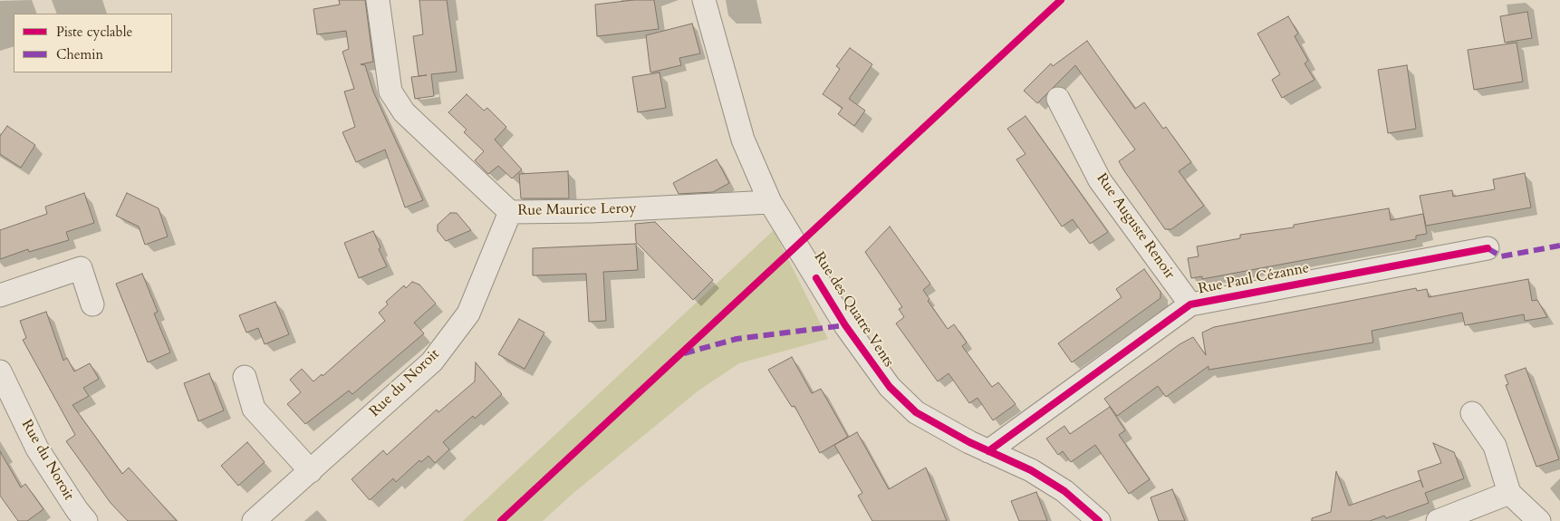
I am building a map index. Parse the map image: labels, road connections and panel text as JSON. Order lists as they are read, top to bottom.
{
  "streets": {
    "street": [
      "Rue Maurice Leroy",
      "Rue Auguste Renoir",
      "Rue Paul Cézanne",
      "Rue des Quatre Vents",
      "Rue du Noroit"
    ]
  },
  "crossings": [
    ["Rue Maurice Leroy", "Rue des Quatre Vents"],
    ["Rue Maurice Leroy", "Rue du Noroit"],
    ["Rue Auguste Renoir", "Rue Paul Cézanne"],
    ["Rue Paul Cézanne", "Rue des Quatre Vents"]
  ],
  "legend": ["Piste cyclable", "Chemin"]
}
